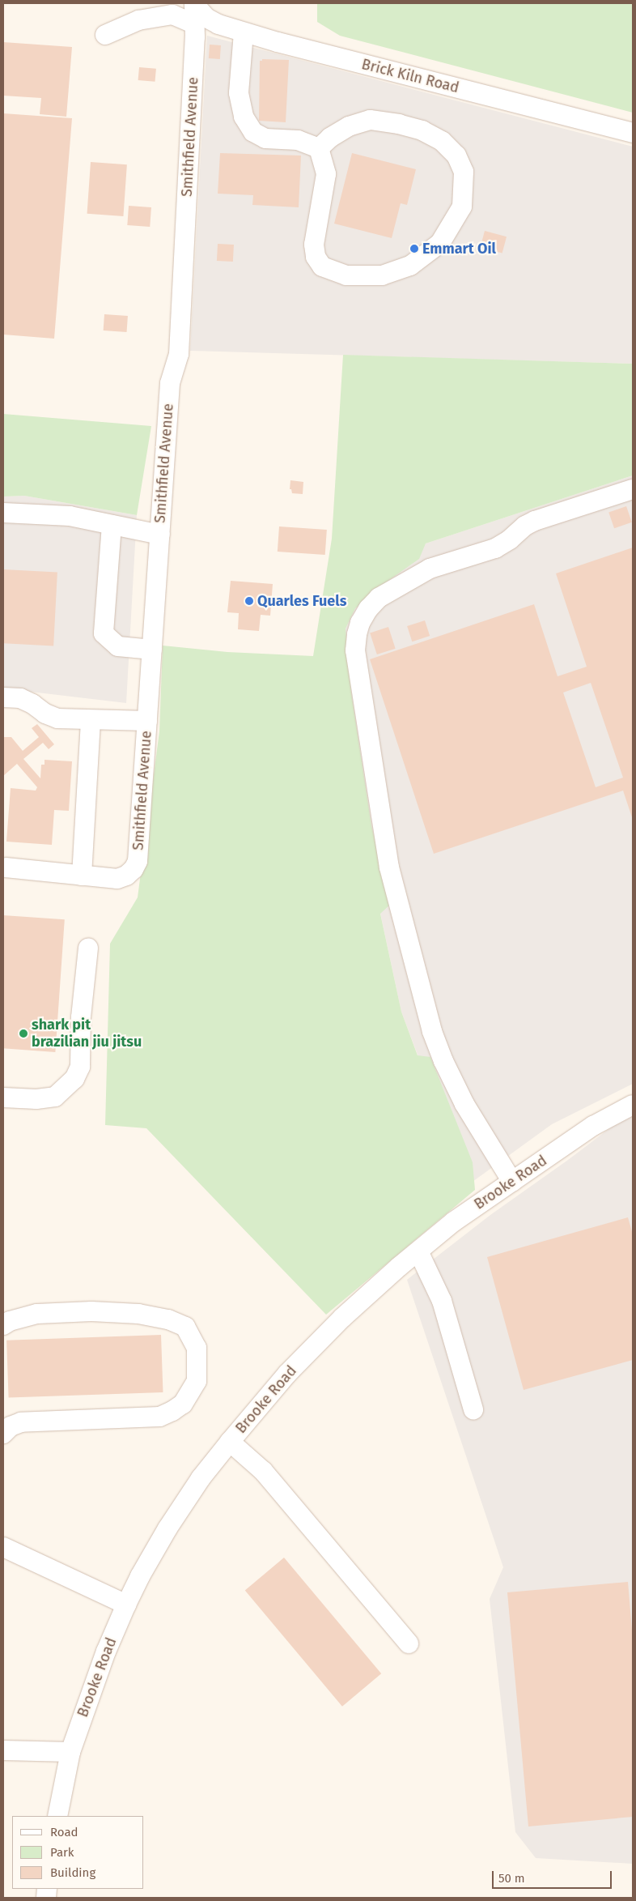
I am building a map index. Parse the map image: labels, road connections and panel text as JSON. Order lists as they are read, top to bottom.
{
  "streets": {
    "street": ["Brick Kiln Road", "Smithfield Avenue", "Brooke Road"]
  },
  "crossings": [
    ["Brick Kiln Road", "Smithfield Avenue"]
  ],
  "places": ["Emmart Oil", "Quarles Fuels", "shark pit brazilian jiu jitsu"],
  "legend": ["Road", "Park", "Building"],
  "scale_bar": "50 m"
}
